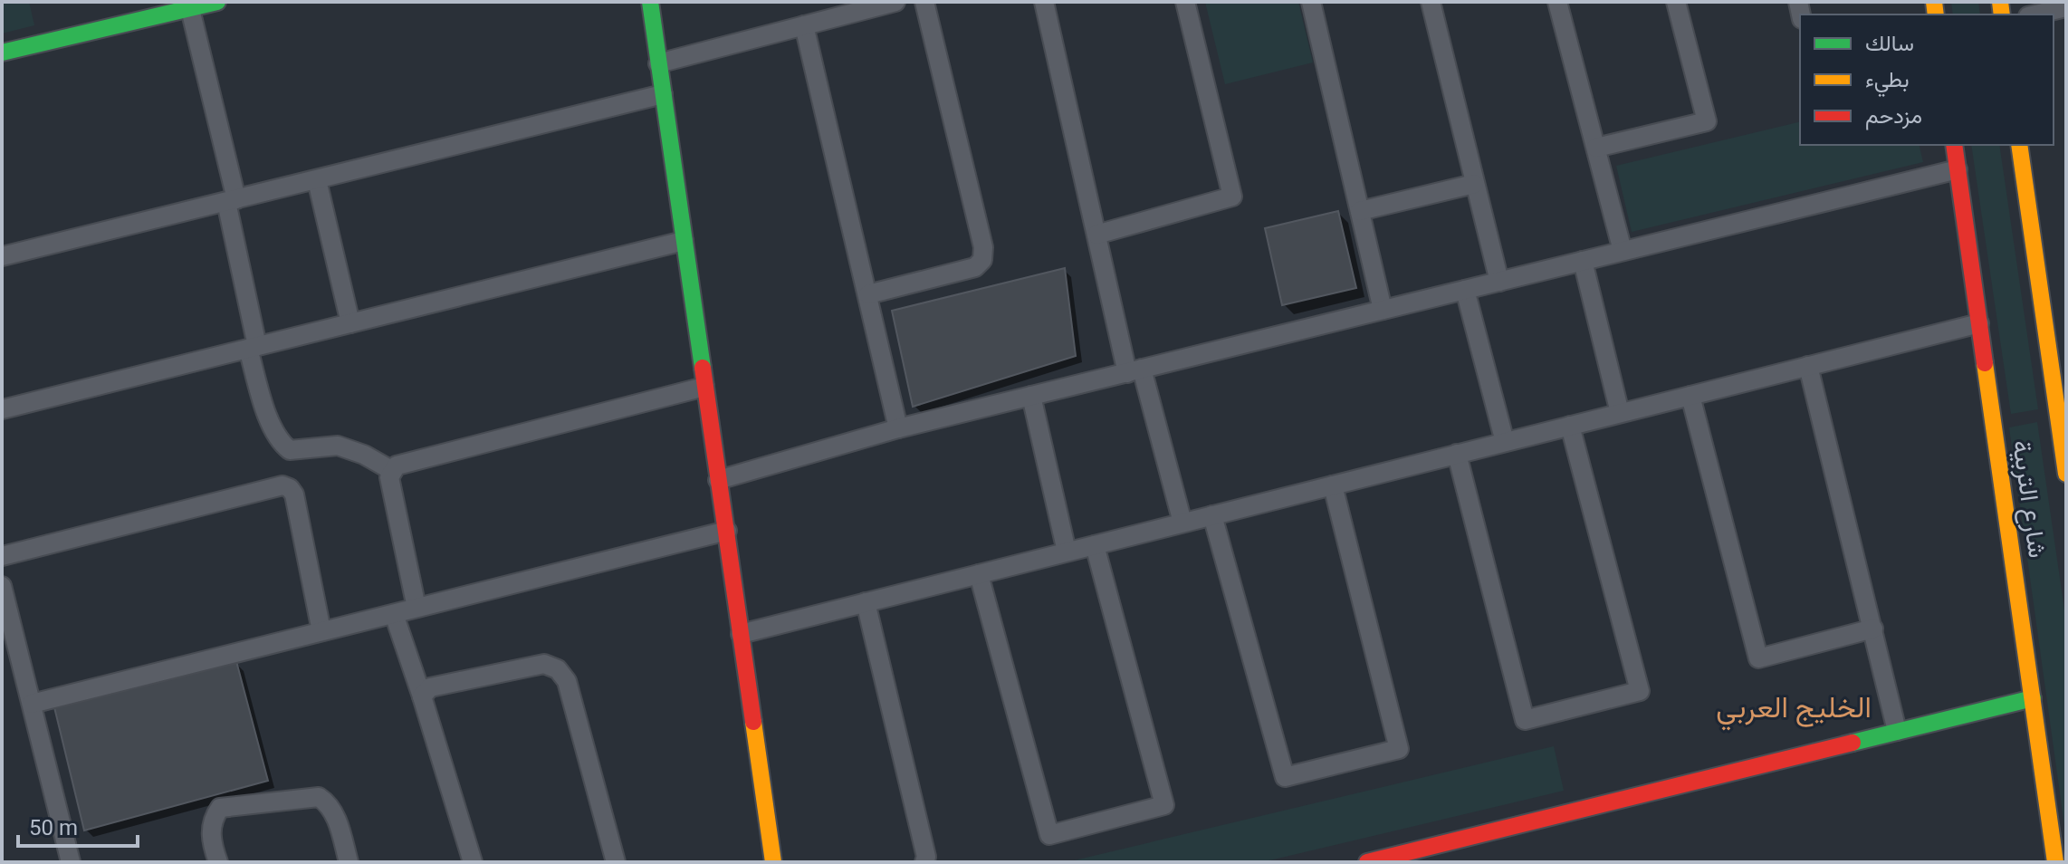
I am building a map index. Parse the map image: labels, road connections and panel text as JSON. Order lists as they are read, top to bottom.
{
  "streets": {
    "street": ["شارع التربية"]
  },
  "districts": ["الخليج العربي"],
  "legend": ["سالك", "بطيء", "مزدحم"],
  "scale_bar": "50 m"
}
